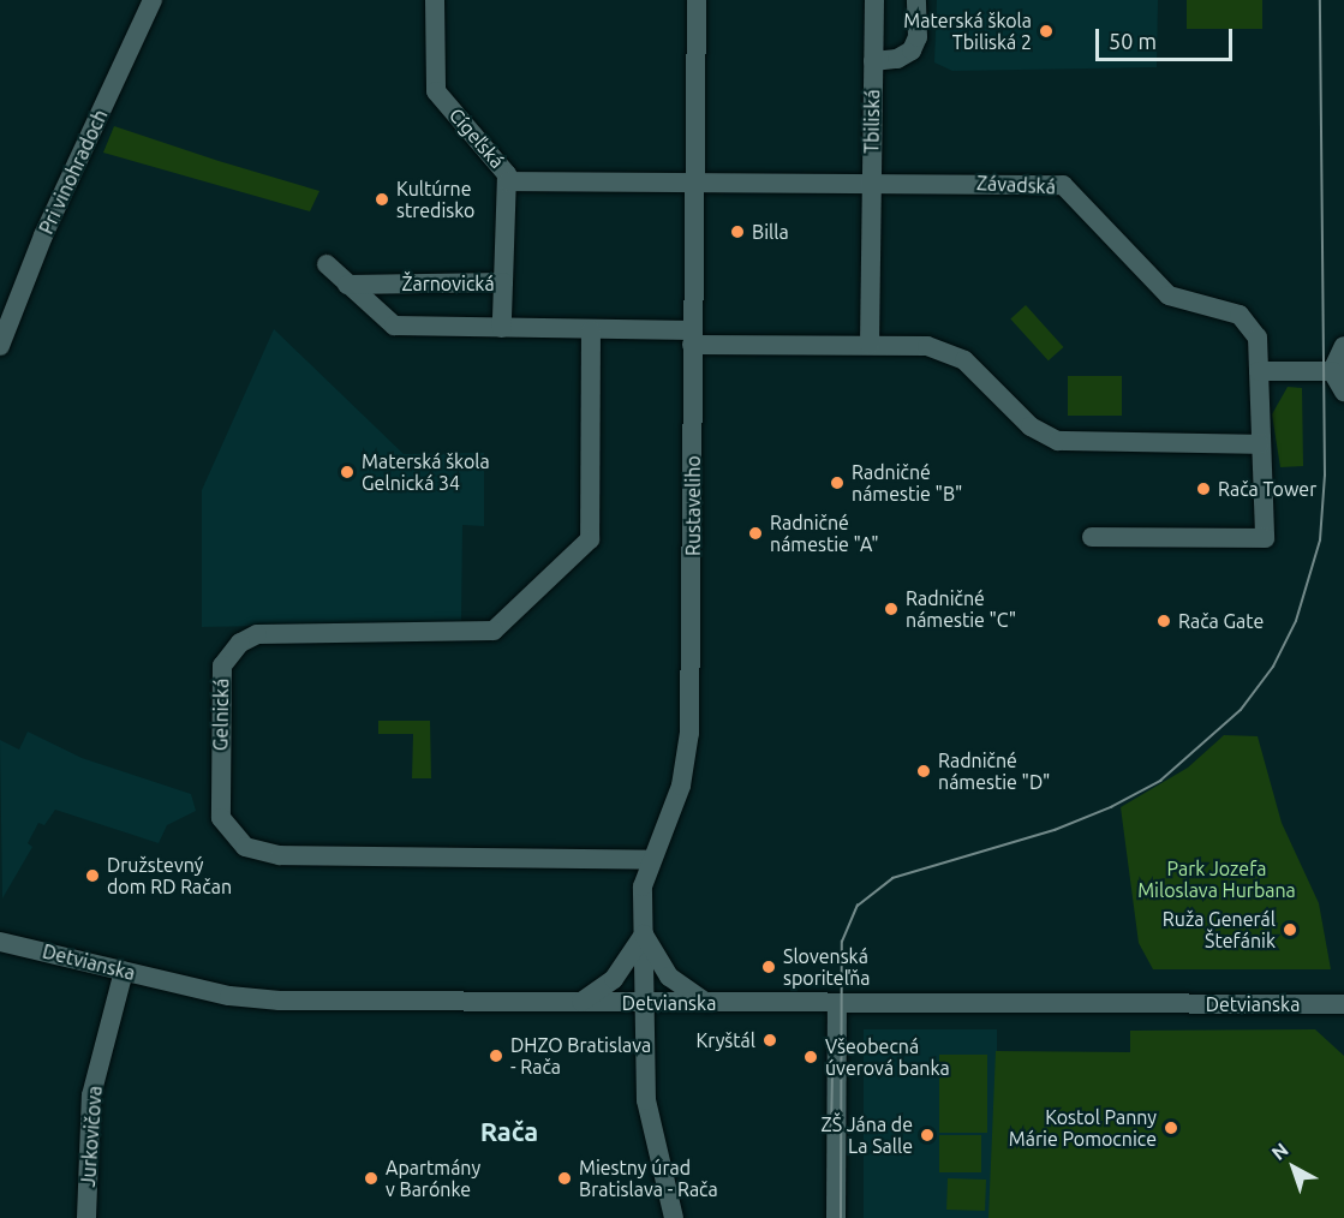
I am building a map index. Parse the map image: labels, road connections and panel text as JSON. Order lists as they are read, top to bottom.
{
  "streets": {
    "street": [
      "Tbiliská",
      "Cígeľská",
      "Pri vinohradoch",
      "Závadská",
      "Žarnovická",
      "Rustaveliho",
      "Gelnická",
      "Detvianska",
      "Jurkovičova"
    ]
  },
  "crossings": [
    ["Tbiliská", "Závadská"],
    ["Cígeľská", "Závadská"],
    ["Cígeľská", "Rustaveliho"],
    ["Závadská", "Rustaveliho"],
    ["Žarnovická", "Rustaveliho"],
    ["Žarnovická", "Gelnická"],
    ["Rustaveliho", "Gelnická"],
    ["Rustaveliho", "Detvianska"],
    ["Detvianska", "Jurkovičova"]
  ],
  "districts": ["Rača"],
  "parks": ["Park Jozefa Miloslava Hurbana"],
  "places": [
    "Materská škola Tbiliská 2",
    "Kultúrne stredisko",
    "Billa",
    "Materská škola Gelnická 34",
    "Radničné námestie \"B\"",
    "Rača Tower",
    "Radničné námestie \"A\"",
    "Radničné námestie \"C\"",
    "Rača Gate",
    "Radničné námestie \"D\"",
    "Družstevný dom RD Račan",
    "Ruža Generál Štefánik",
    "Slovenská sporiteľňa",
    "Kryštál",
    "DHZO Bratislava - Rača",
    "Všeobecná úverová banka",
    "Kostol Panny Márie Pomocnice",
    "ZŠ Jána de La Salle",
    "Apartmány v Barónke",
    "Miestny úrad Bratislava - Rača"
  ],
  "scale_bar": "50 m",
  "north": "top left"
}
